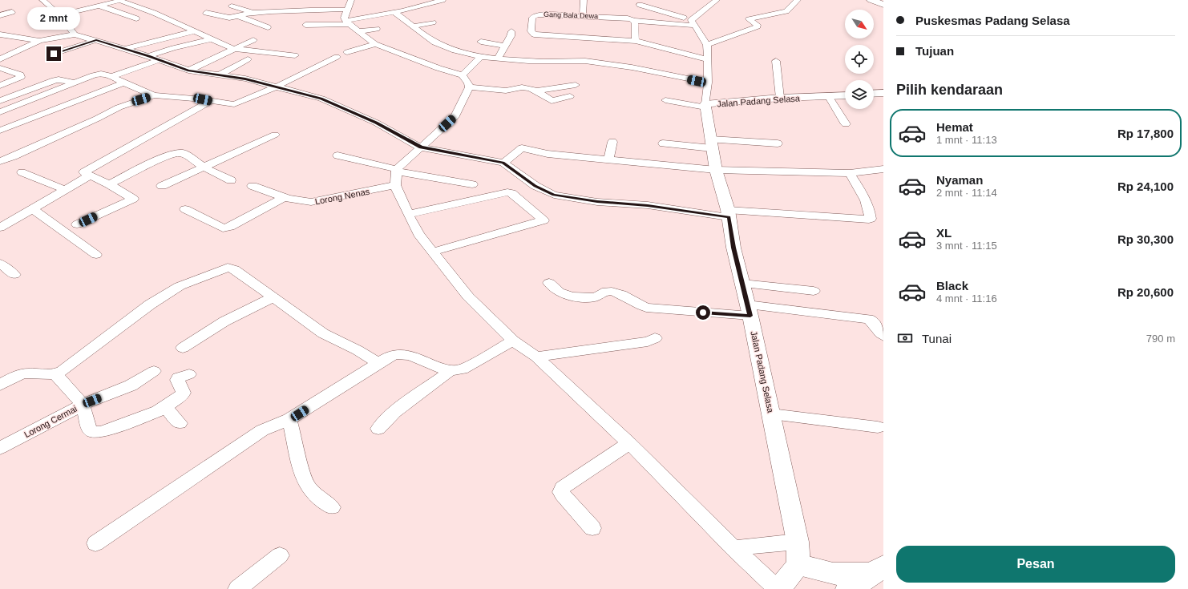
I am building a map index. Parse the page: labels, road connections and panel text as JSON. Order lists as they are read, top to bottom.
{
  "streets": {
    "street": [
      "Gang Bala Dewa",
      "Jalan Padang Selasa",
      "Lorong Nenas",
      "Lorong Cermai"
    ]
  },
  "north": "bottom right",
  "page": {
    "banner": ["Puskesmas Padang Selasa", "Tujuan"],
    "bubble": "2 mnt",
    "heading": "Pilih kendaraan",
    "list": [
      {
        "name": "Hemat",
        "note": "1 mnt · 11:13",
        "value": "Rp 17,800"
      },
      {
        "name": "Nyaman",
        "note": "2 mnt · 11:14",
        "value": "Rp 24,100"
      },
      {
        "name": "XL",
        "note": "3 mnt · 11:15",
        "value": "Rp 30,300"
      },
      {
        "name": "Black",
        "note": "4 mnt · 11:16",
        "value": "Rp 20,600"
      }
    ],
    "pay": ["Tunai", "790 m"],
    "buttons": "Pesan"
  }
}
